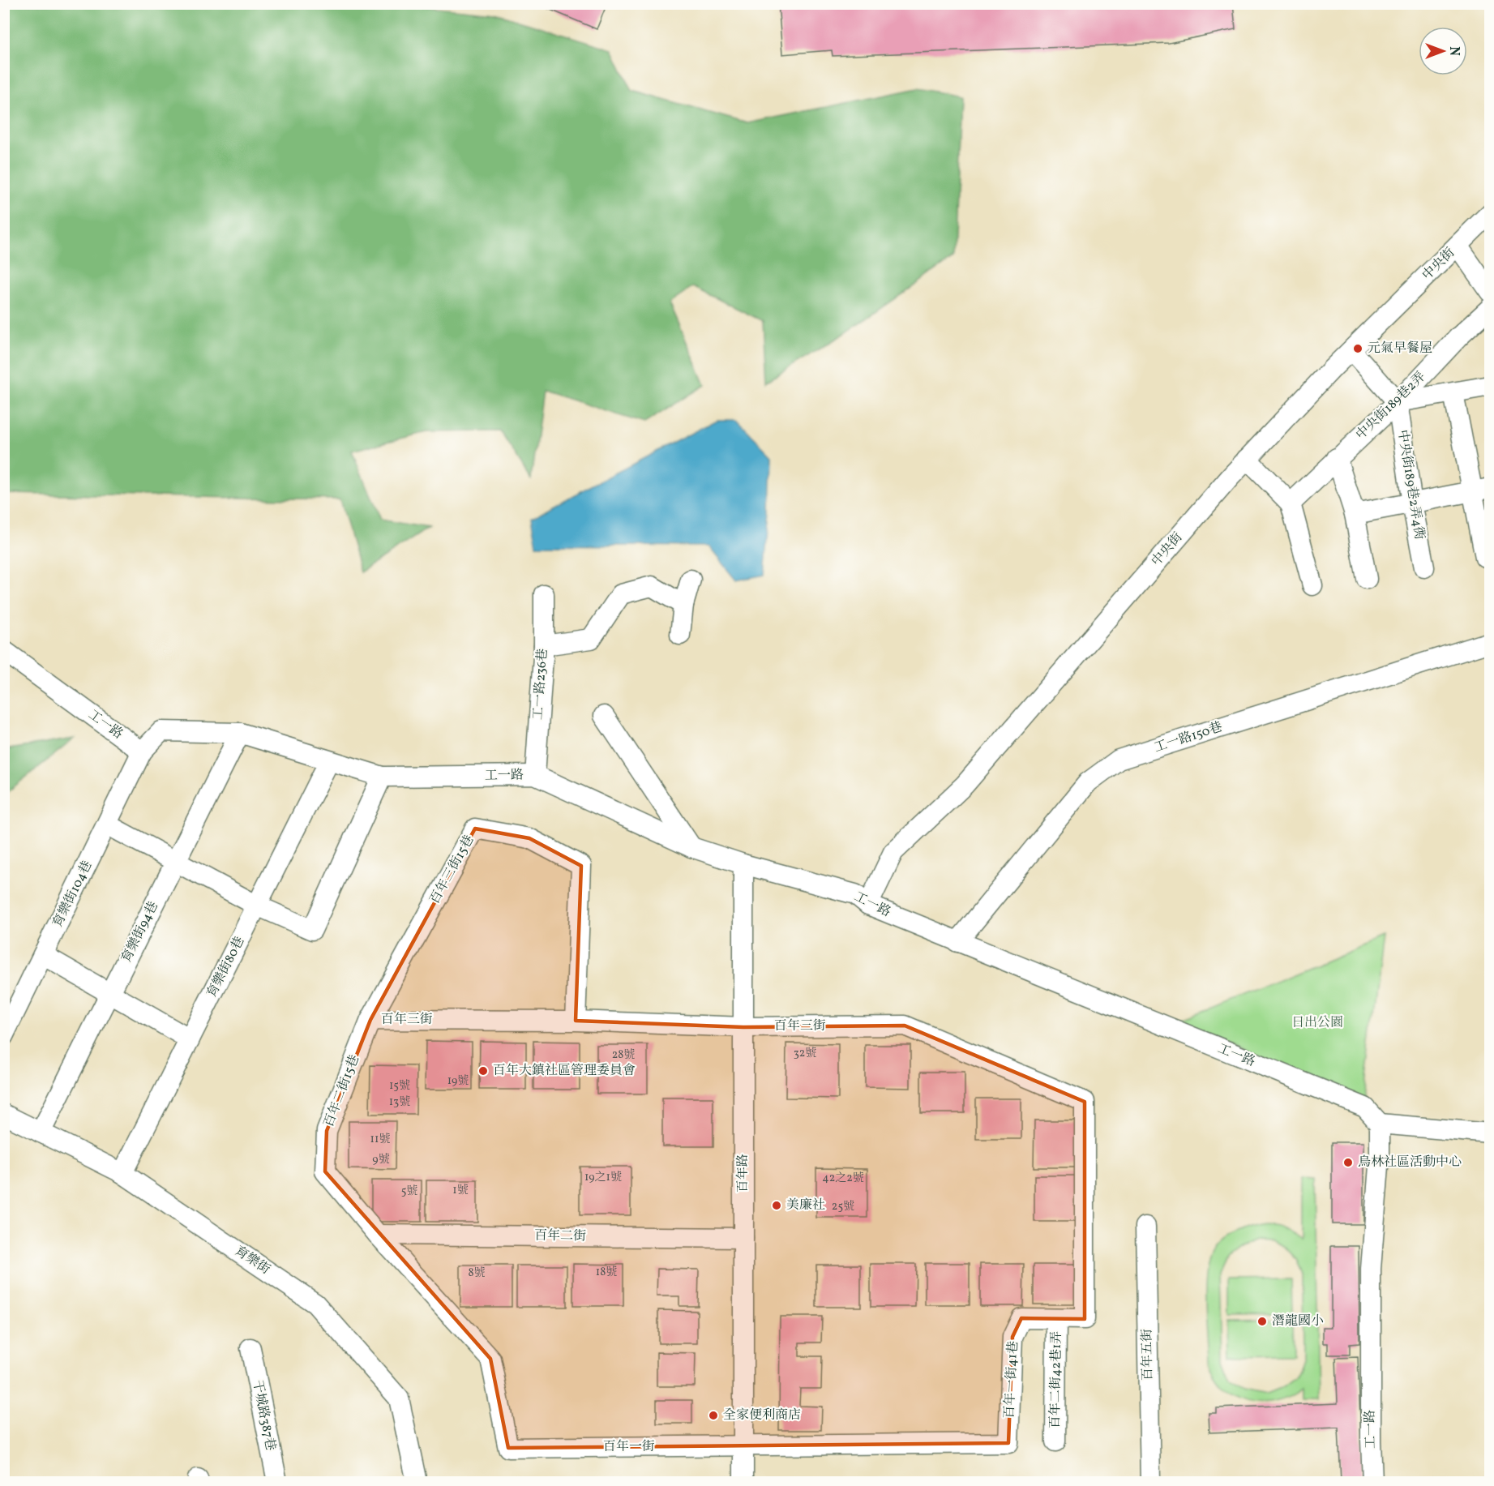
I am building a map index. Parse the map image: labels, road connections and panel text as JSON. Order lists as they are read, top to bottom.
{
  "streets": {
    "street": [
      "中央街",
      "中央街189巷2弄",
      "中央街189巷2弄4衖",
      "工一路236巷",
      "工一路",
      "工一路150巷",
      "百年三街15巷",
      "育樂街104巷",
      "育樂街94巷",
      "育樂街80巷",
      "百年三街",
      "百年二街15巷",
      "百年路",
      "百年二街",
      "育樂街",
      "百年五街",
      "百年一街41巷",
      "百年二街42巷1弄",
      "干城路387巷",
      "百年一街"
    ]
  },
  "crossings": [
    ["中央街", "工一路"],
    ["中央街189巷2弄", "中央街189巷2弄4衖"],
    ["工一路236巷", "工一路"],
    ["工一路", "工一路150巷"],
    ["工一路", "育樂街104巷"],
    ["工一路", "育樂街94巷"],
    ["工一路", "育樂街80巷"],
    ["工一路", "百年路"],
    ["百年三街15巷", "百年三街"],
    ["百年三街15巷", "百年二街15巷"],
    ["育樂街94巷", "育樂街"],
    ["育樂街80巷", "育樂街"],
    ["百年三街", "百年二街15巷"],
    ["百年三街", "百年路"],
    ["百年三街", "百年一街41巷"],
    ["百年三街", "百年二街42巷1弄"],
    ["百年二街15巷", "百年二街"],
    ["百年二街15巷", "百年一街"],
    ["百年路", "百年二街"],
    ["百年路", "百年一街"],
    ["百年二街", "百年一街"],
    ["百年一街41巷", "百年二街42巷1弄"],
    ["百年一街41巷", "百年一街"]
  ],
  "parks": ["日出公園"],
  "places": [
    "元氣早餐屋",
    "百年大鎮社區管理委員會",
    "烏林社區活動中心",
    "美廉社",
    "潛龍國小",
    "全家便利商店"
  ],
  "house_numbers": [
    "32號",
    "28號",
    "19號",
    "15號",
    "13號",
    "11號",
    "9號",
    "19之1號",
    "42之2號",
    "1號",
    "5號",
    "25號",
    "18號",
    "8號"
  ],
  "north": "right"
}
